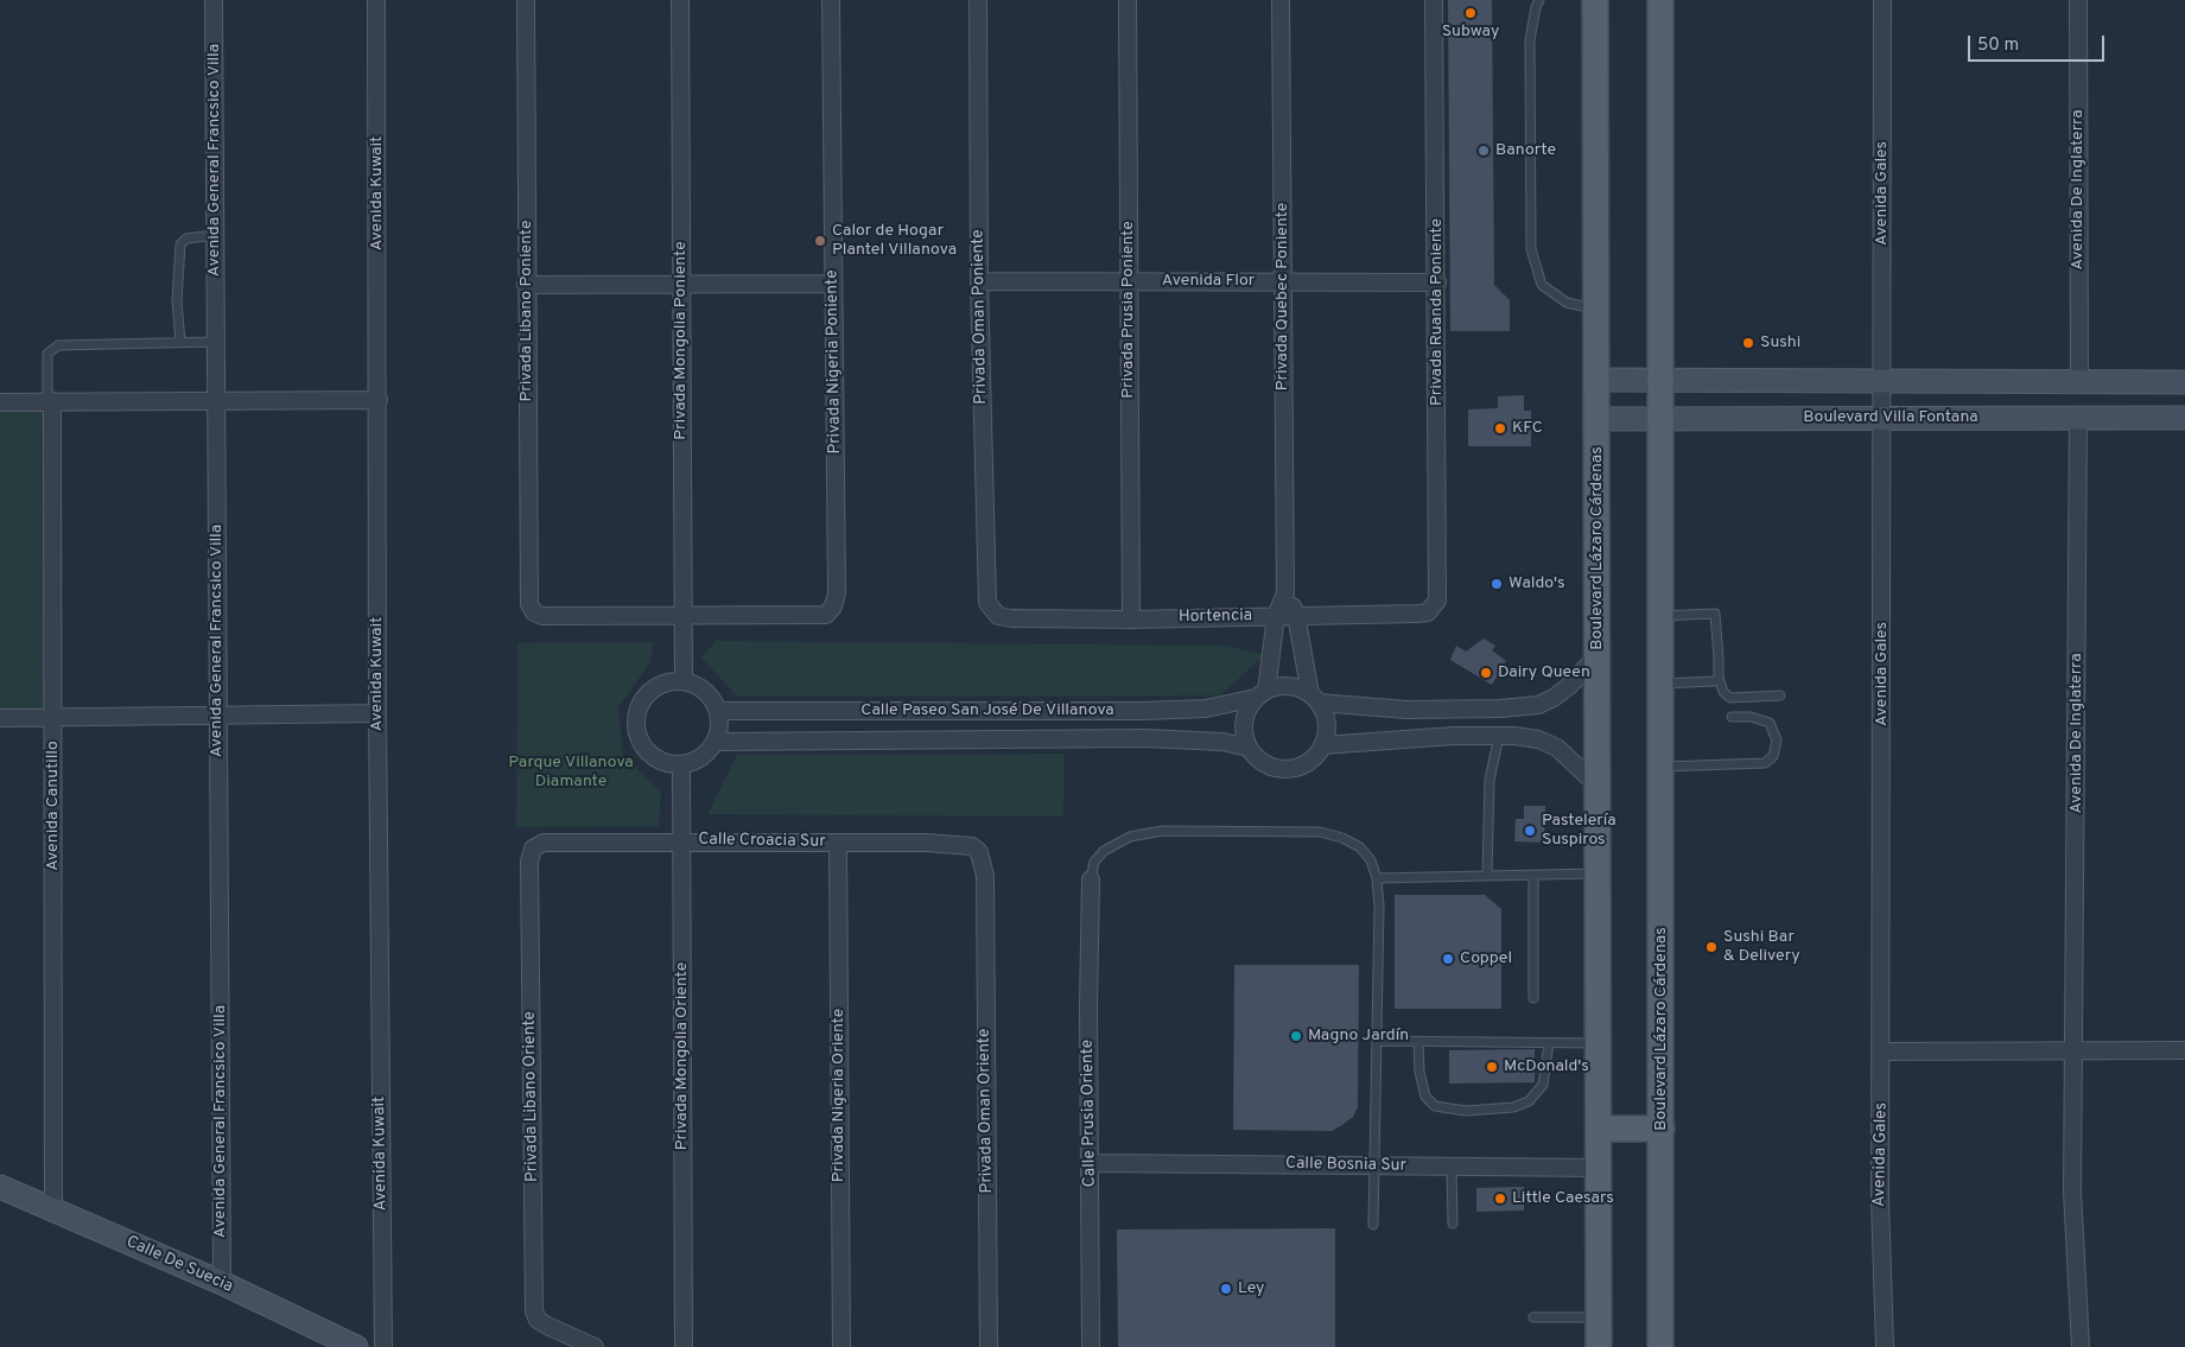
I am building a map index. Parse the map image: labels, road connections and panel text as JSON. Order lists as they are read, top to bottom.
{
  "streets": {
    "main road": ["Boulevard Lázaro Cárdenas"],
    "street": [
      "Avenida General Francsico Villa",
      "Avenida De Inglaterra",
      "Avenida Kuwait",
      "Avenida Gales",
      "Avenida Flor",
      "Privada Quebec Poniente",
      "Privada Prusia Poniente",
      "Privada Libano Poniente",
      "Privada Ruanda Poniente",
      "Privada Oman Poniente",
      "Privada Mongolia Poniente",
      "Privada Nigeria Poniente",
      "Boulevard Villa Fontana",
      "Hortencia",
      "Calle Paseo San José De Villanova",
      "Avenida Canutillo",
      "Calle Croacia Sur",
      "Privada Mongolia Oriente",
      "Privada Nigeria Oriente",
      "Privada Libano Oriente",
      "Privada Oman Oriente",
      "Calle Prusia Oriente",
      "Calle Bosnia Sur",
      "Calle De Suecia"
    ]
  },
  "crossings": [
    ["Avenida General Francsico Villa", "Calle De Suecia"],
    ["Avenida De Inglaterra", "Boulevard Villa Fontana"],
    ["Avenida Gales", "Boulevard Villa Fontana"],
    ["Avenida Flor", "Privada Quebec Poniente"],
    ["Avenida Flor", "Privada Prusia Poniente"],
    ["Avenida Flor", "Privada Ruanda Poniente"],
    ["Avenida Flor", "Privada Oman Poniente"],
    ["Privada Quebec Poniente", "Hortencia"],
    ["Privada Quebec Poniente", "Calle Paseo San José De Villanova"],
    ["Privada Prusia Poniente", "Hortencia"],
    ["Privada Libano Poniente", "Privada Mongolia Poniente"],
    ["Privada Libano Poniente", "Privada Nigeria Poniente"],
    ["Privada Ruanda Poniente", "Hortencia"],
    ["Privada Oman Poniente", "Hortencia"],
    ["Privada Mongolia Poniente", "Privada Nigeria Poniente"],
    ["Privada Mongolia Poniente", "Calle Paseo San José De Villanova"],
    ["Privada Mongolia Poniente", "Privada Mongolia Oriente"],
    ["Boulevard Villa Fontana", "Boulevard Lázaro Cárdenas"],
    ["Boulevard Lázaro Cárdenas", "Calle Bosnia Sur"],
    ["Calle Paseo San José De Villanova", "Privada Mongolia Oriente"],
    ["Avenida Canutillo", "Calle De Suecia"],
    ["Calle Croacia Sur", "Privada Mongolia Oriente"],
    ["Calle Croacia Sur", "Privada Nigeria Oriente"],
    ["Calle Croacia Sur", "Privada Libano Oriente"],
    ["Calle Croacia Sur", "Privada Oman Oriente"],
    ["Calle Prusia Oriente", "Calle Bosnia Sur"]
  ],
  "parks": ["Parque Villanova Diamante"],
  "places": [
    "Subway",
    "Banorte",
    "Calor de Hogar Plantel Villanova",
    "Sushi",
    "KFC",
    "Waldo's",
    "Dairy Queen",
    "Pastelería Suspiros",
    "Sushi Bar & Delivery",
    "Coppel",
    "Magno Jardín",
    "McDonald's",
    "Little Caesars",
    "Ley"
  ],
  "scale_bar": "50 m"
}
